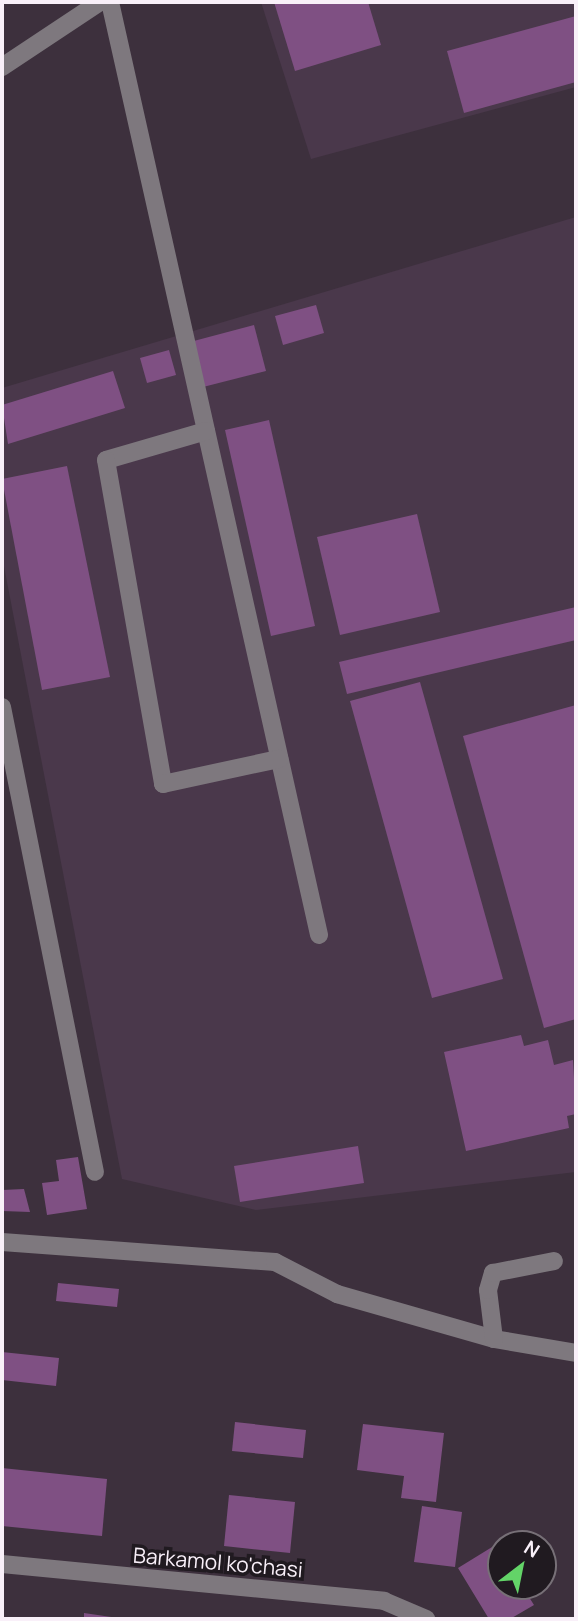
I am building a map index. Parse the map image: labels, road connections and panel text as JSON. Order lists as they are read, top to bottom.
{
  "streets": {
    "street": ["Barkamol ko'chasi"]
  },
  "north": "top right"
}
